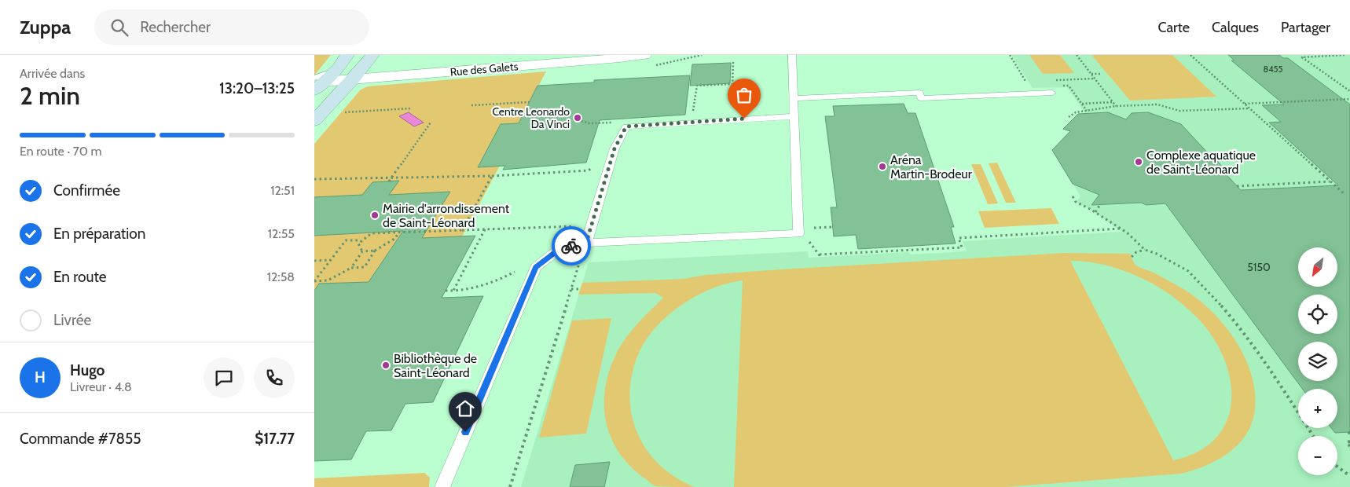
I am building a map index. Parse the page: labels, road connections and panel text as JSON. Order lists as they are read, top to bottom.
{
  "streets": {
    "street": ["Rue des Galets"]
  },
  "places": [
    "Centre Leonardo Da Vinci",
    "Complexe aquatique de Saint-Léonard",
    "Aréna Martin-Brodeur",
    "Mairie d'arrondissement de Saint-Léonard",
    "Bibliothèque de Saint-Léonard"
  ],
  "house_numbers": ["8455", "5150"],
  "north": "bottom left",
  "page": {
    "header": "Zuppa",
    "search": "Rechercher",
    "nav": ["Carte", "Calques", "Partager"],
    "heading": ["2 min", "Arrivée dans", "13:20–13:25"],
    "panel": [
      "Hugo",
      "Livreur · 4.8",
      "Commande #7855",
      "$17.77"
    ],
    "bar": "En route · 70 m",
    "list": [
      ["Confirmée", "12:51"],
      ["En préparation", "12:55"],
      ["En route", "12:58"],
      "Livrée"
    ],
    "map_buttons": ["+", "−"],
    "round": "H"
  }
}
